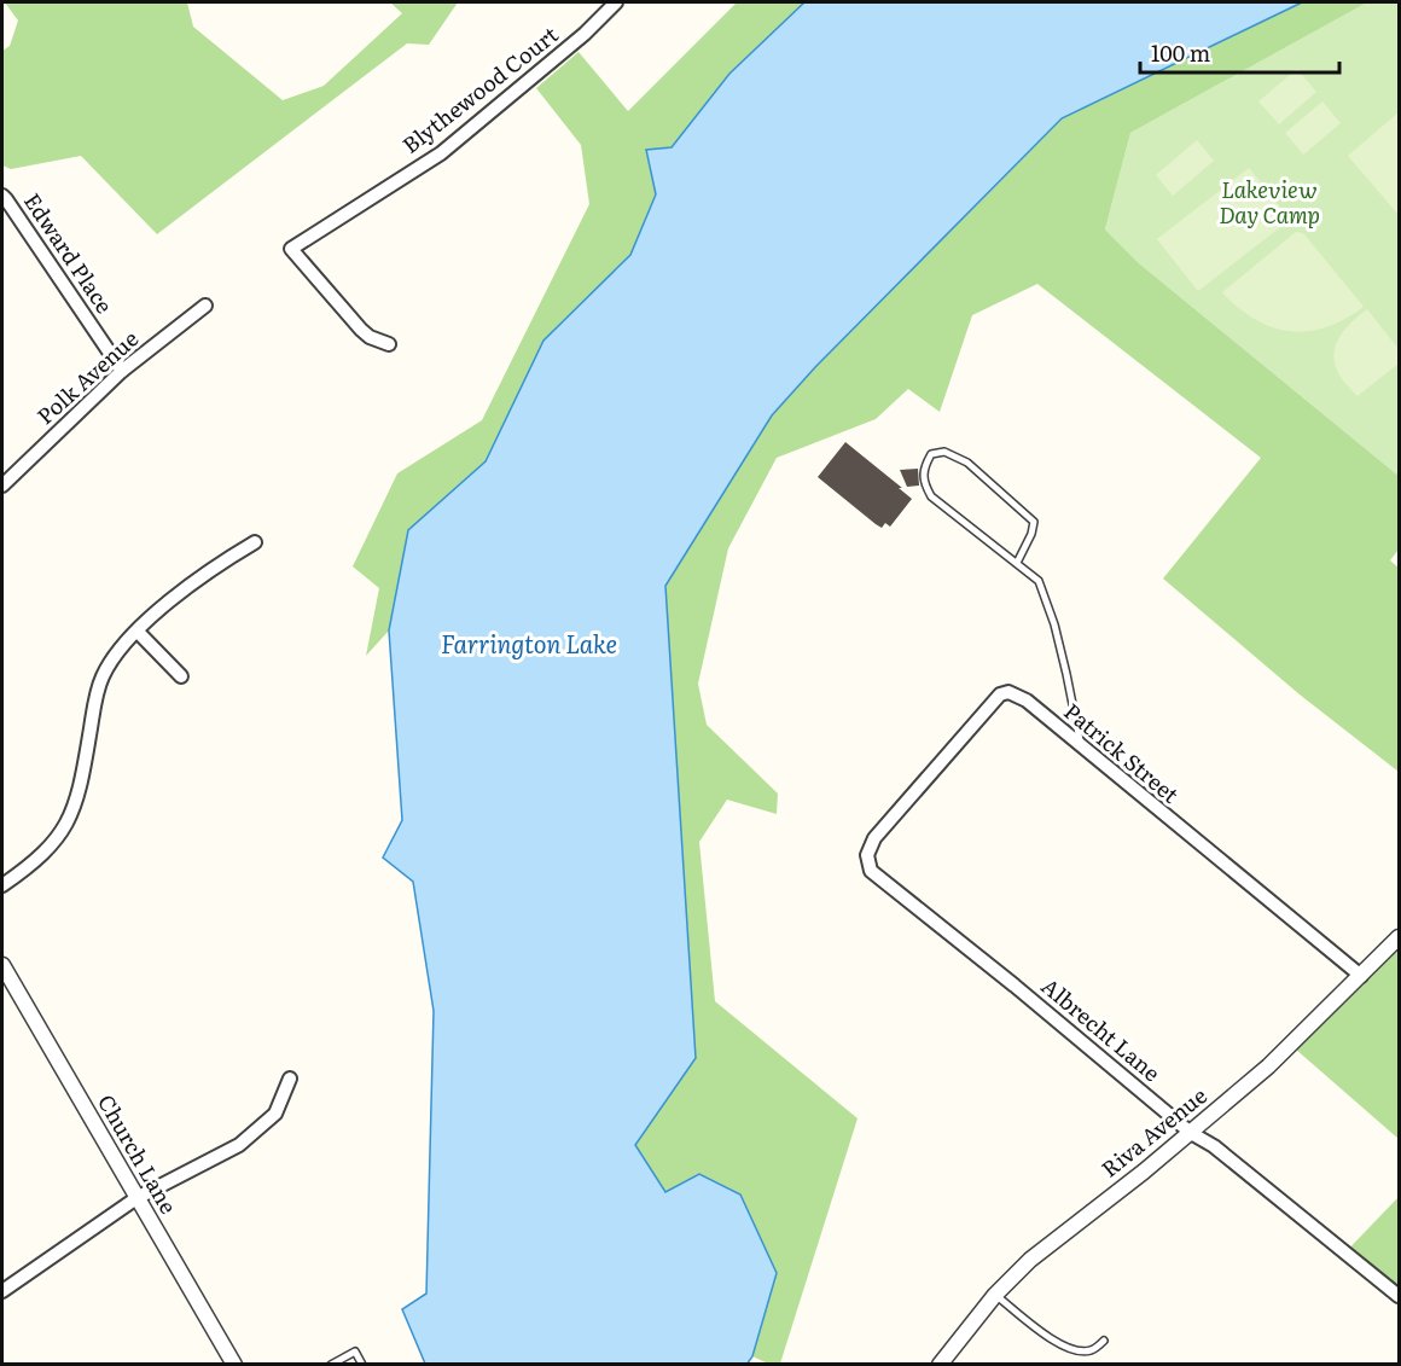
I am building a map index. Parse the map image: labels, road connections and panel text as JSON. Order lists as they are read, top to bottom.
{
  "streets": {
    "street": [
      "Blythewood Court",
      "Edward Place",
      "Polk Avenue",
      "Patrick Street",
      "Albrecht Lane",
      "Riva Avenue",
      "Church Lane"
    ]
  },
  "crossings": [
    ["Edward Place", "Polk Avenue"],
    ["Patrick Street", "Albrecht Lane"],
    ["Patrick Street", "Riva Avenue"],
    ["Albrecht Lane", "Riva Avenue"]
  ],
  "water": ["Farrington Lake"],
  "parks": ["Lakeview Day Camp"],
  "scale_bar": "100 m"
}
